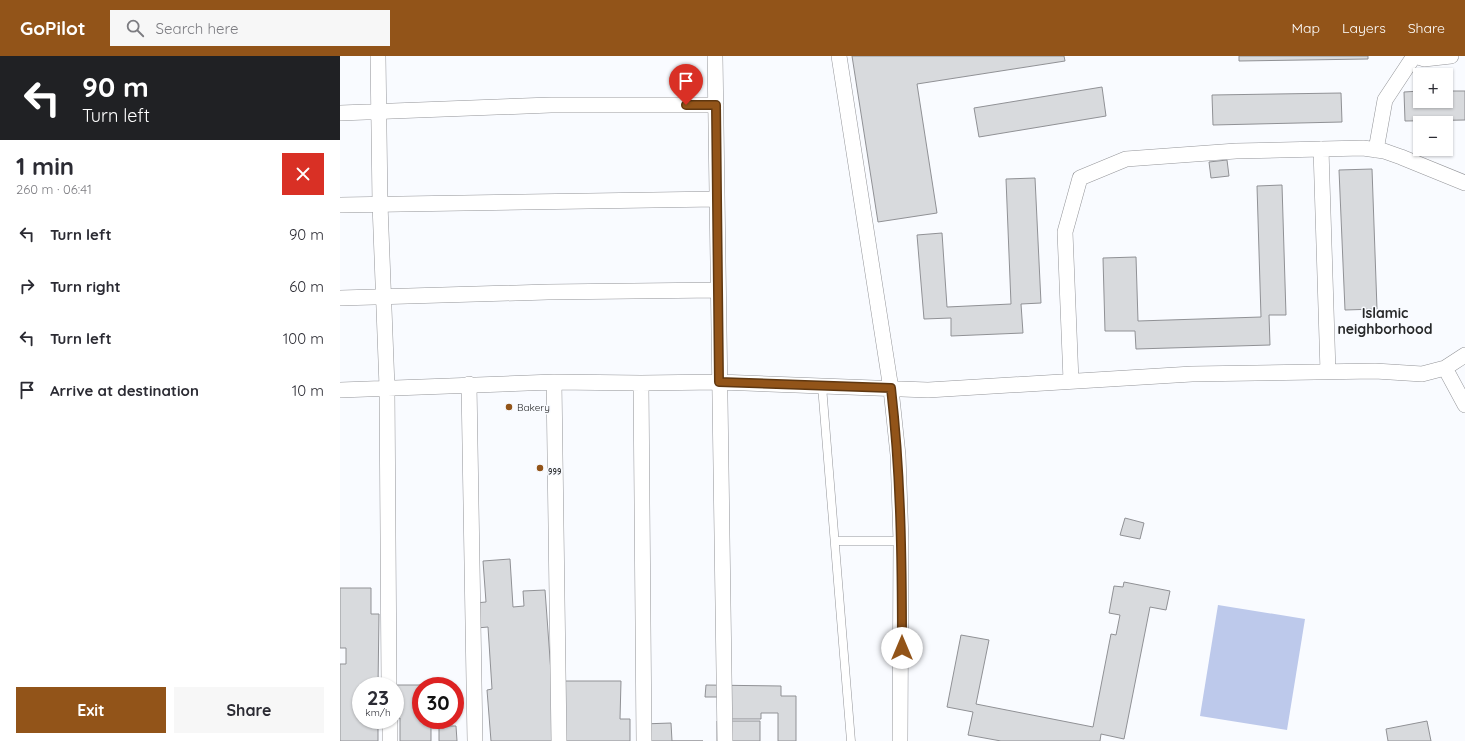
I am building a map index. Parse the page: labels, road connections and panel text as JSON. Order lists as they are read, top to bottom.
{
  "districts": ["Islamic neighborhood"],
  "places": ["Bakery", "ووو"],
  "page": {
    "header": "GoPilot",
    "search": "Search here",
    "nav": ["Map", "Layers", "Share"],
    "turn": ["90 m", "Turn left"],
    "map_buttons": ["+", "−"],
    "heading": ["1 min", "260 m · 06:41"],
    "list": [
      {
        "name": "Turn left",
        "value": "90 m"
      },
      {
        "name": "Turn right",
        "value": "60 m"
      },
      {
        "name": "Turn left",
        "value": "100 m"
      },
      {
        "name": "Arrive at destination",
        "value": "10 m"
      }
    ],
    "speed": "23 km/h",
    "limit": "30",
    "buttons": ["Exit", "Share"]
  }
}
